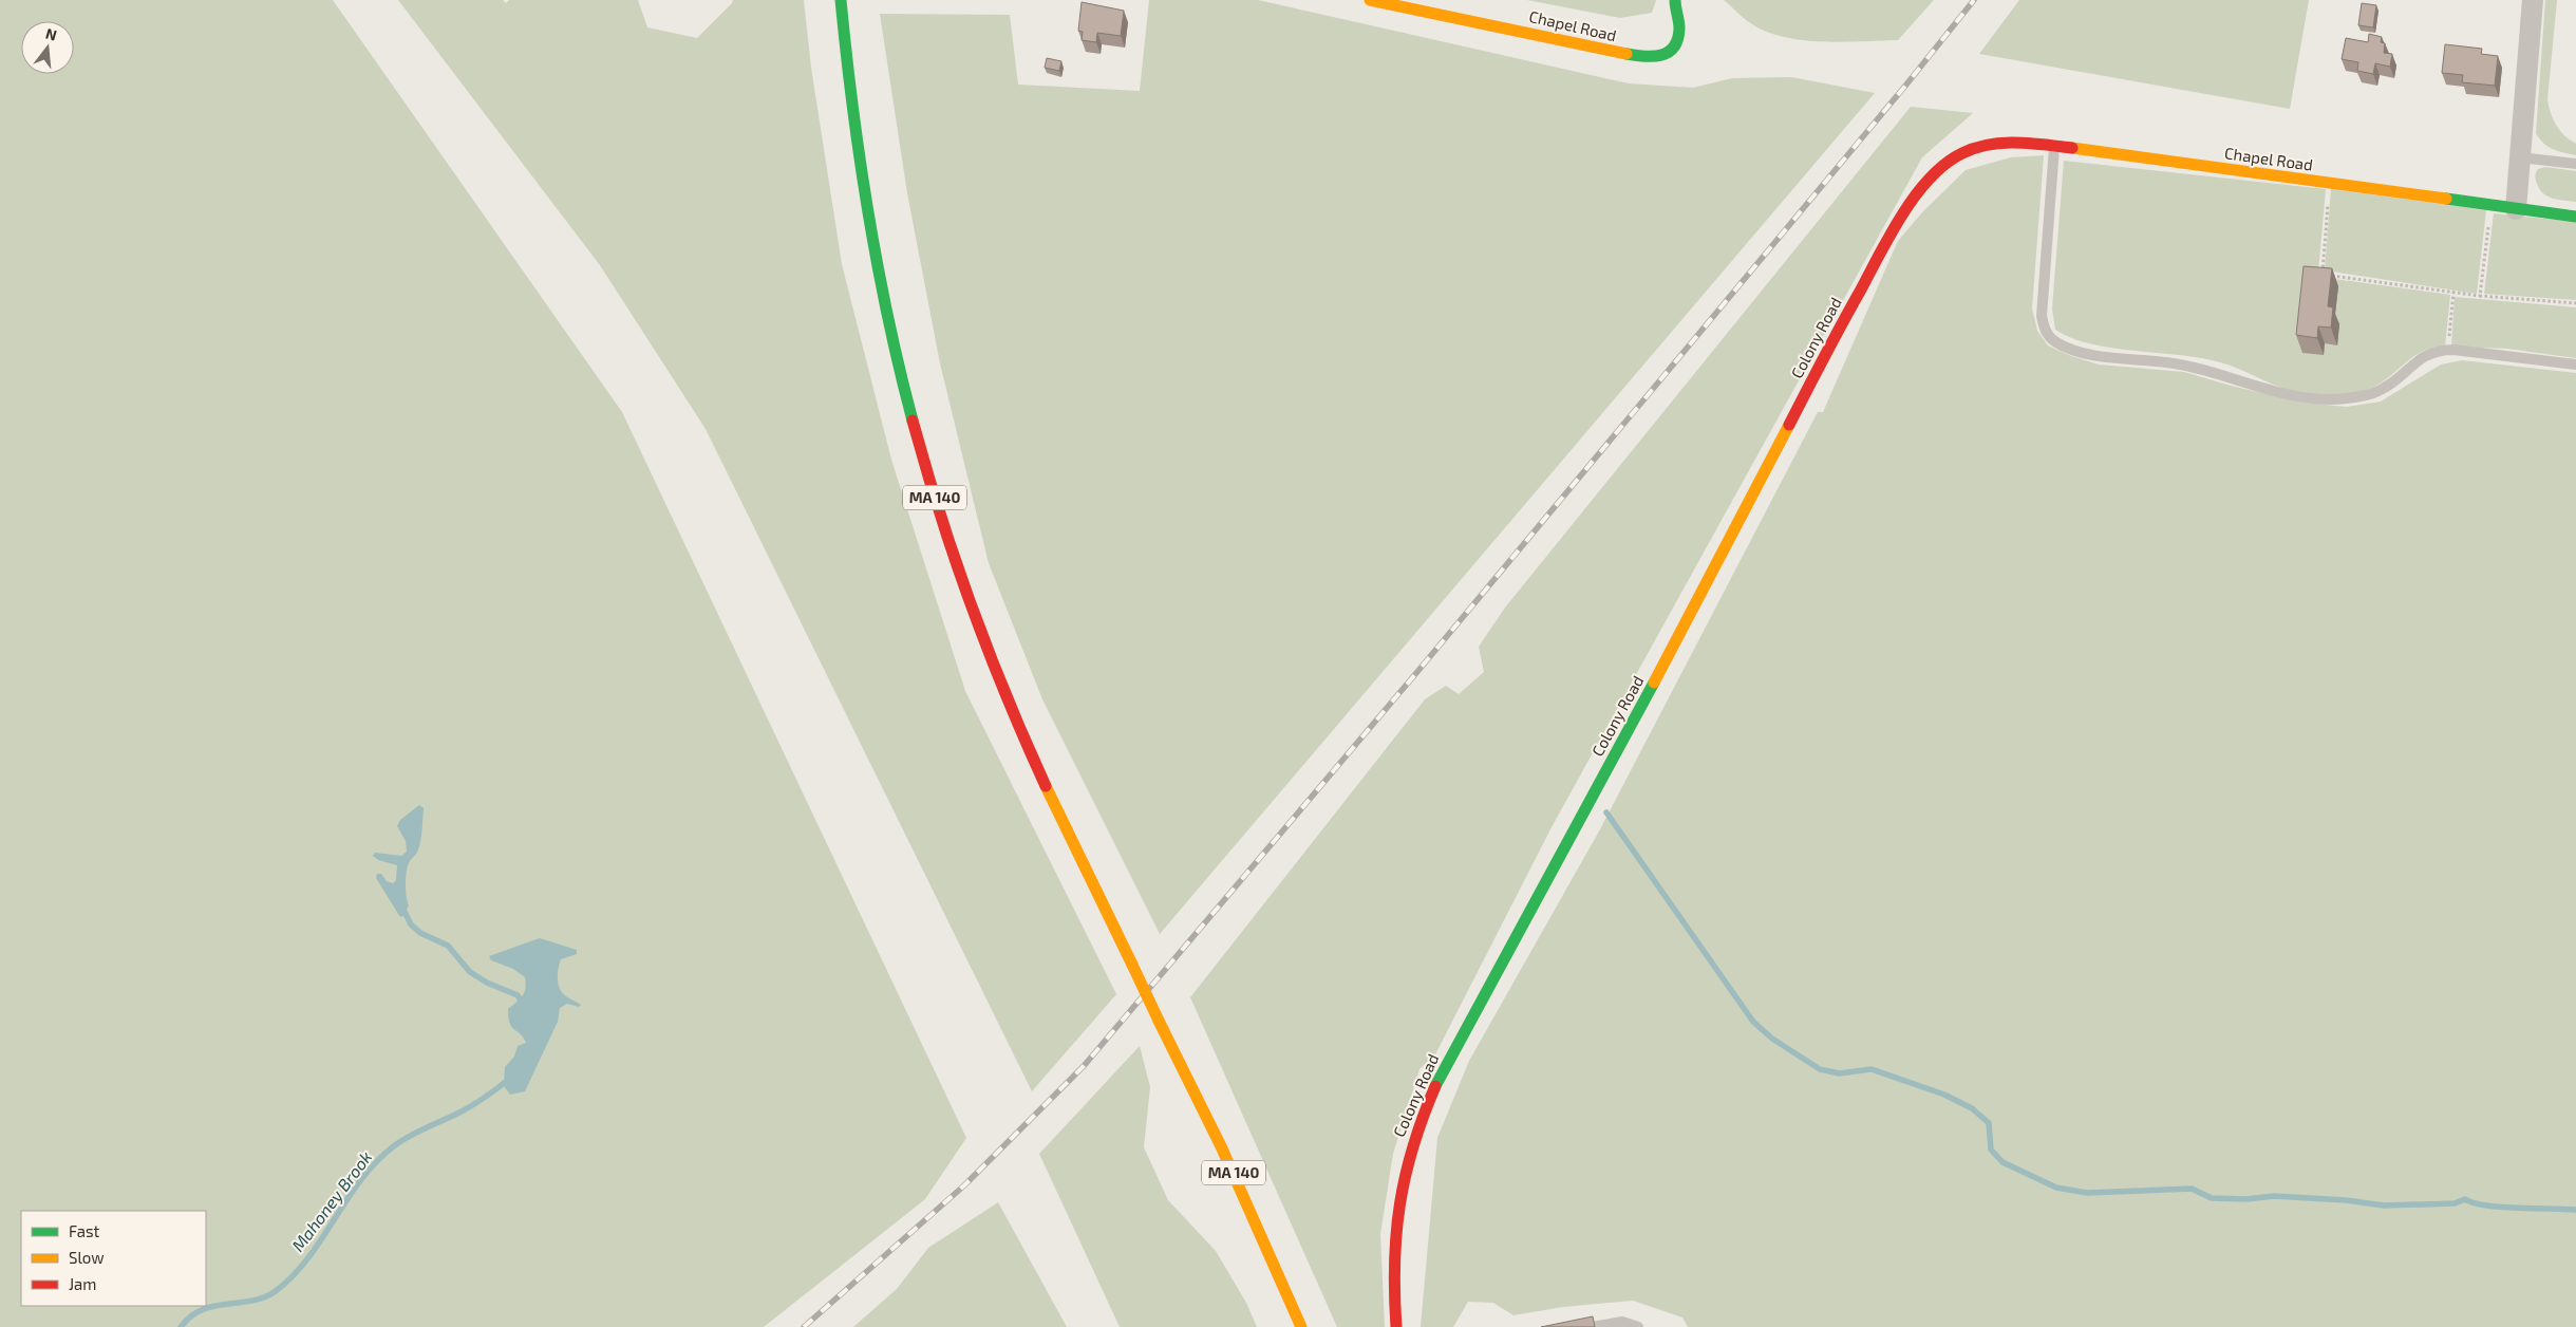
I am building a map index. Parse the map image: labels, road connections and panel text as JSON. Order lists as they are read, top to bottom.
{
  "streets": {
    "main road": ["Chapel Road", "Colony Road", "MA 140"]
  },
  "crossings": [
    ["Chapel Road", "Colony Road"]
  ],
  "water": ["Mahoney Brook"],
  "legend": ["Fast", "Slow", "Jam"],
  "north": "top"
}
